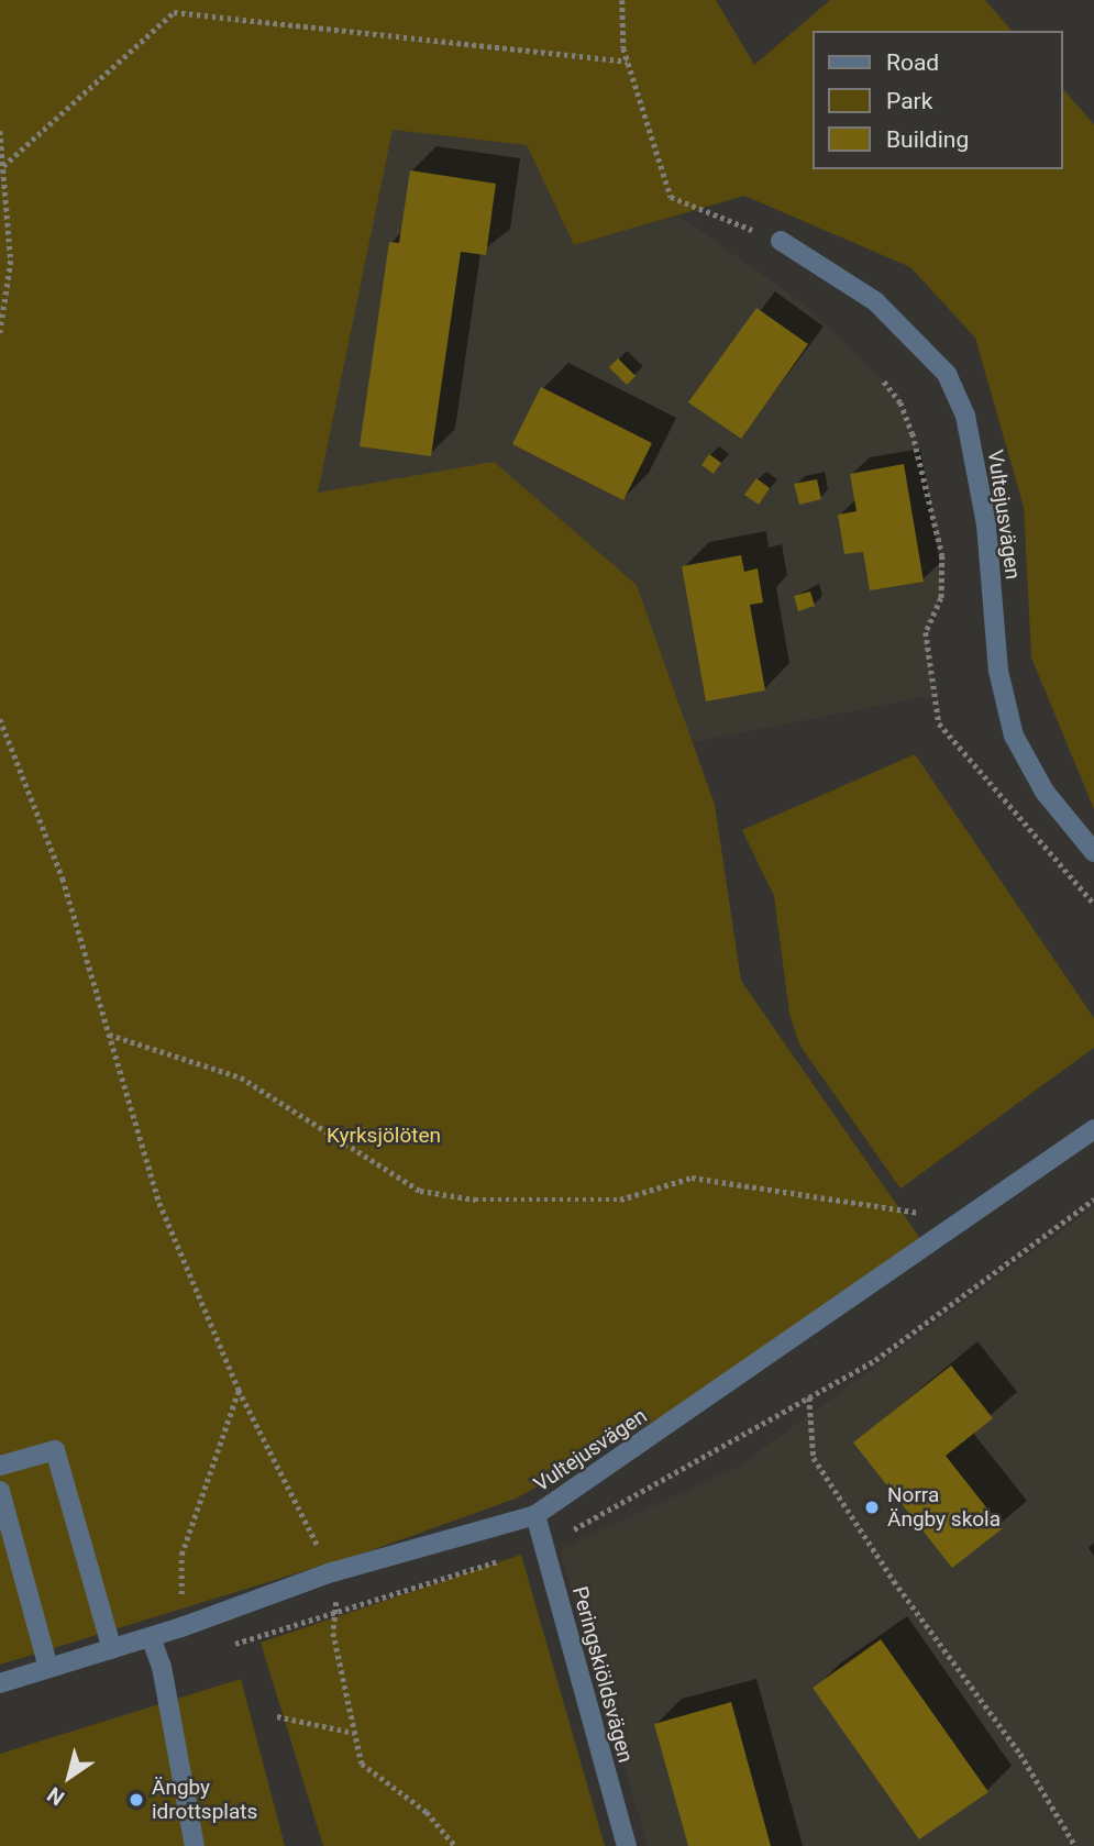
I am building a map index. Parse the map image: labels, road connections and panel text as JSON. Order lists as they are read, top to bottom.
{
  "streets": {
    "street": ["Vultejusvägen", "Peringskiöldsvägen"]
  },
  "crossings": [
    ["Vultejusvägen", "Peringskiöldsvägen"]
  ],
  "parks": ["Kyrksjölöten"],
  "places": ["Norra Ängby skola", "Ängby idrottsplats"],
  "legend": ["Road", "Park", "Building"],
  "north": "bottom left"
}
